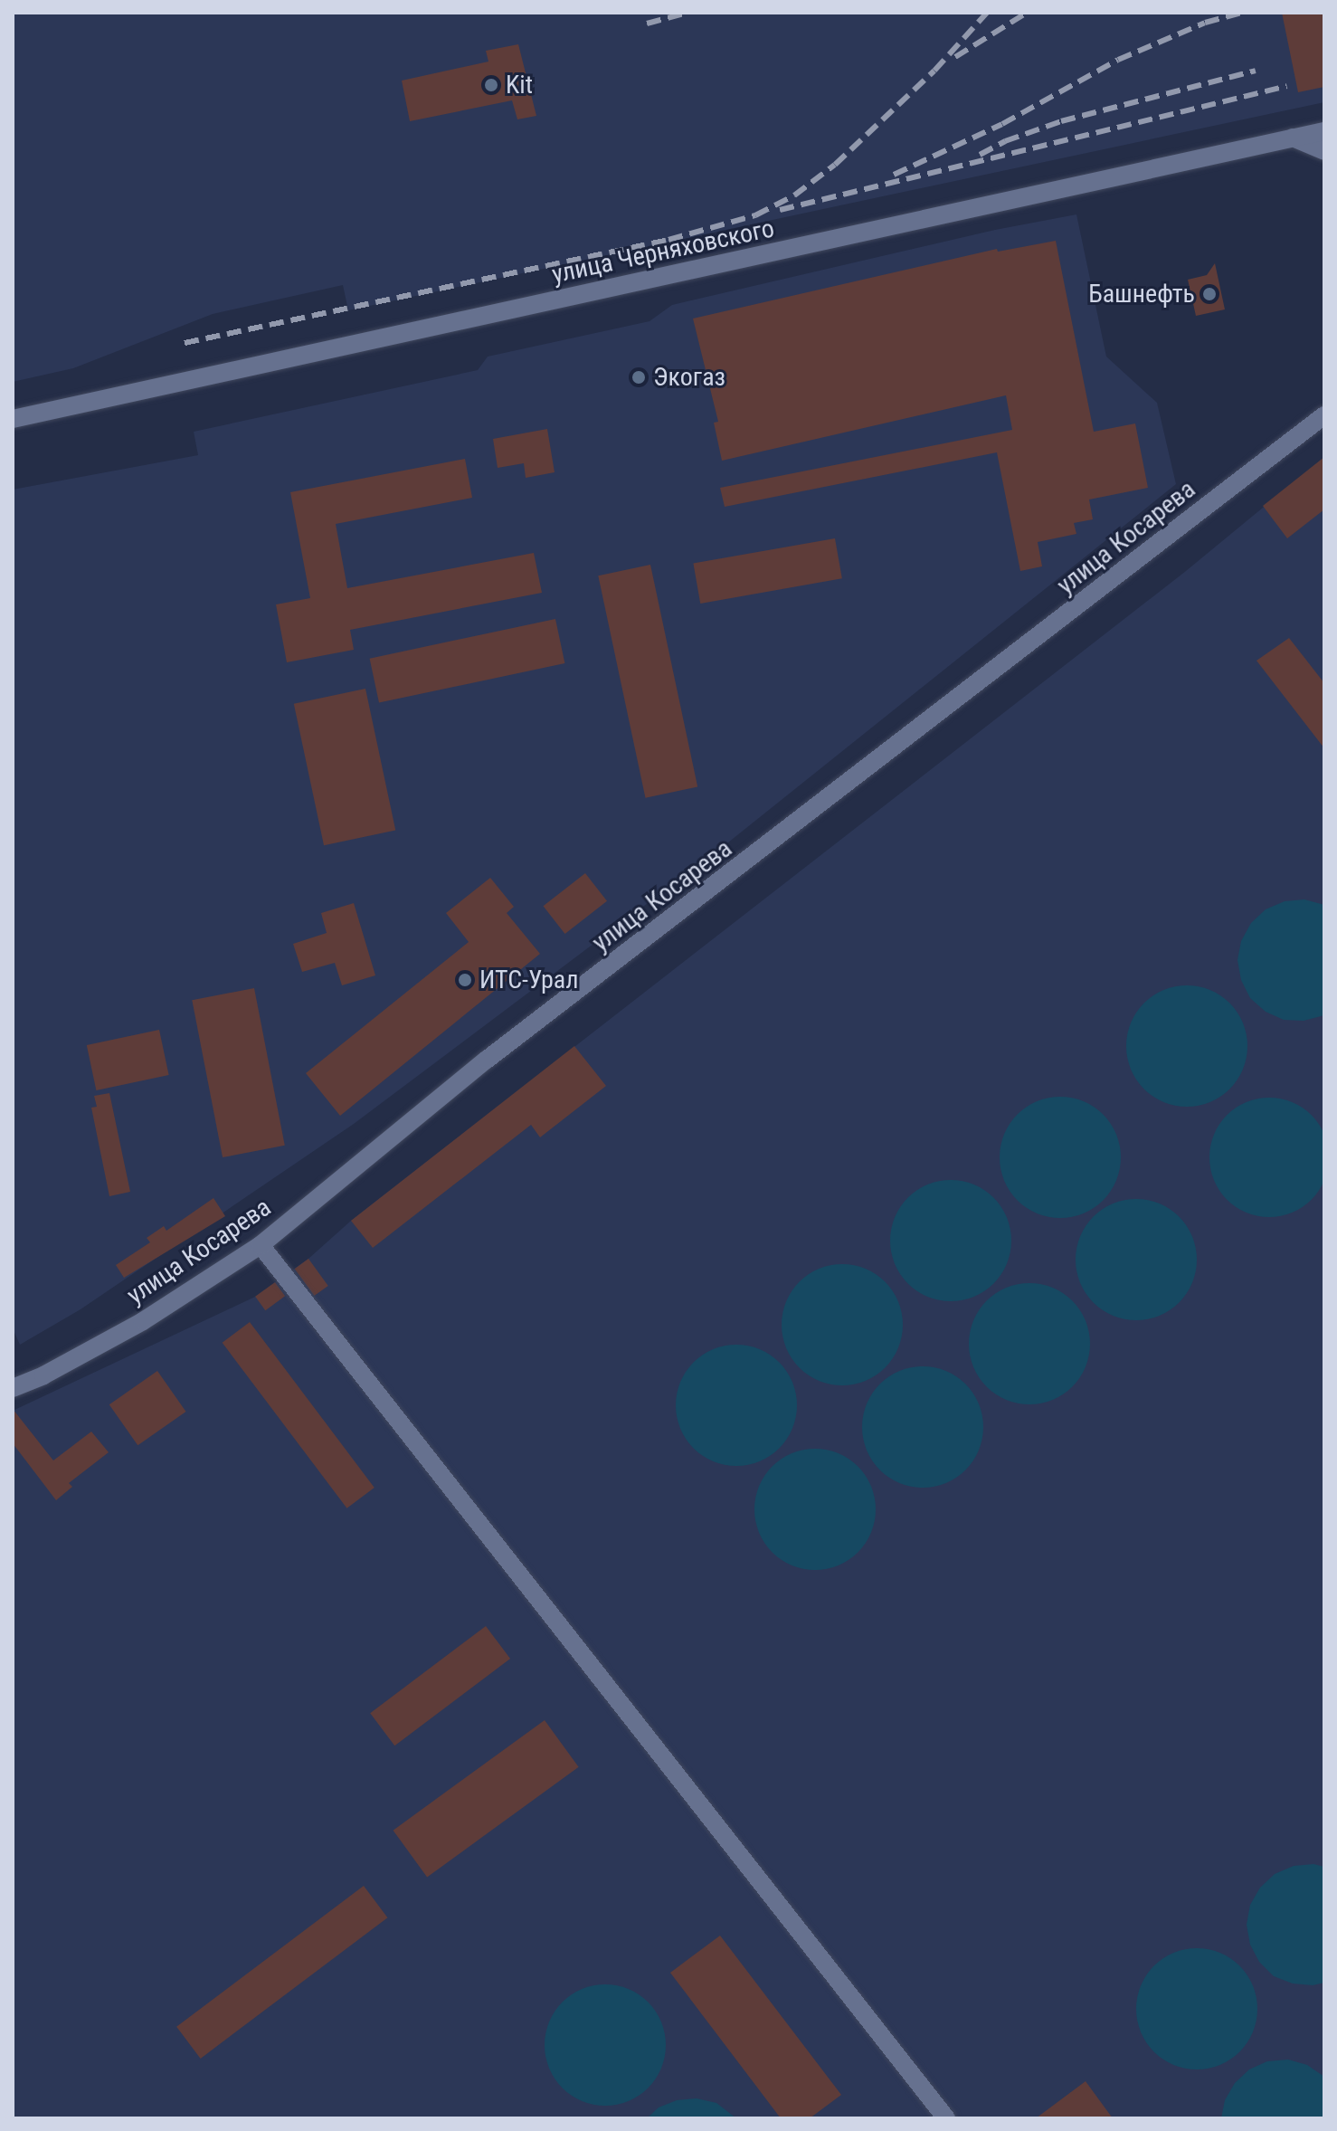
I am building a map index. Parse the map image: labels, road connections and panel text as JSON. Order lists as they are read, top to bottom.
{
  "streets": {
    "street": ["улица Черняховского", "улица Косарева"]
  },
  "places": [
    "Kit",
    "Башнефть",
    "Экогаз",
    "ИТС-Урал"
  ]
}
